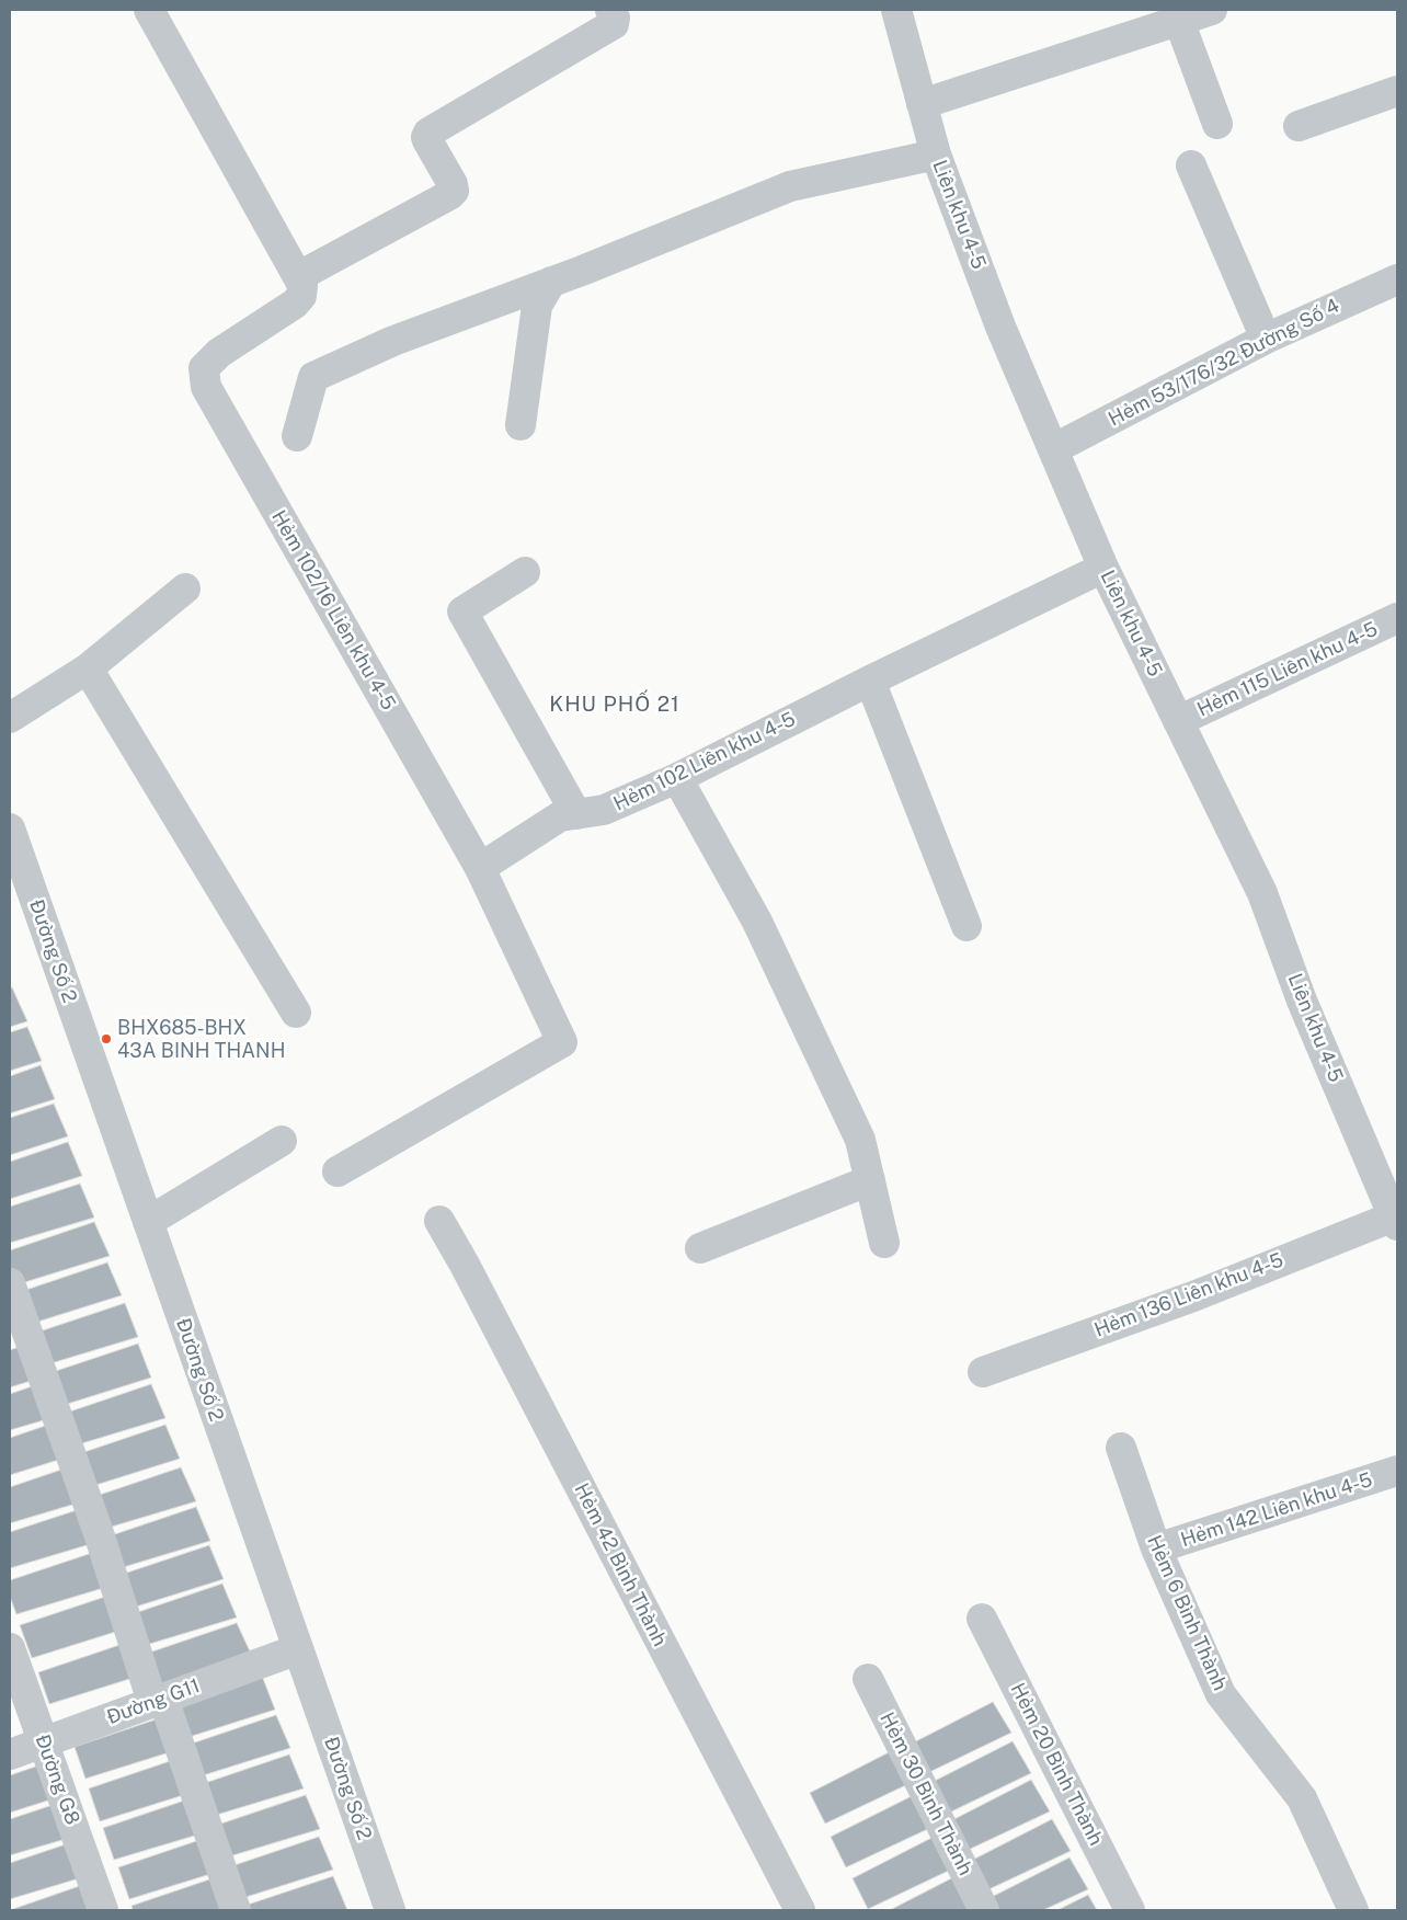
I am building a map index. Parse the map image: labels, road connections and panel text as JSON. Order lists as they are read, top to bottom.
{
  "streets": {
    "street": [
      "Liên khu 4-5",
      "Hẻm 53/176/32 Đường Số 4",
      "Hẻm 102/16 Liên khu 4-5",
      "Hẻm 115 Liên khu 4-5",
      "Hẻm 102 Liên khu 4-5",
      "Đường Số 2",
      "Hẻm 136 Liên khu 4-5",
      "Hẻm 142 Liên khu 4-5",
      "Hẻm 42 Bình Thành",
      "Hẻm 6 Bình Thành",
      "Đường G11",
      "Hẻm 20 Bình Thành",
      "Đường G8",
      "Hẻm 30 Bình Thành"
    ]
  },
  "crossings": [
    ["Liên khu 4-5", "Hẻm 53/176/32 Đường Số 4"],
    ["Liên khu 4-5", "Hẻm 115 Liên khu 4-5"],
    ["Liên khu 4-5", "Hẻm 102 Liên khu 4-5"],
    ["Liên khu 4-5", "Hẻm 136 Liên khu 4-5"],
    ["Hẻm 102/16 Liên khu 4-5", "Hẻm 102 Liên khu 4-5"],
    ["Đường Số 2", "Đường G11"],
    ["Hẻm 142 Liên khu 4-5", "Hẻm 6 Bình Thành"],
    ["Đường G11", "Đường G8"]
  ],
  "districts": ["KHU PHỐ 21"],
  "places": ["BHX685-BHX 43A BINH THANH"]
}
